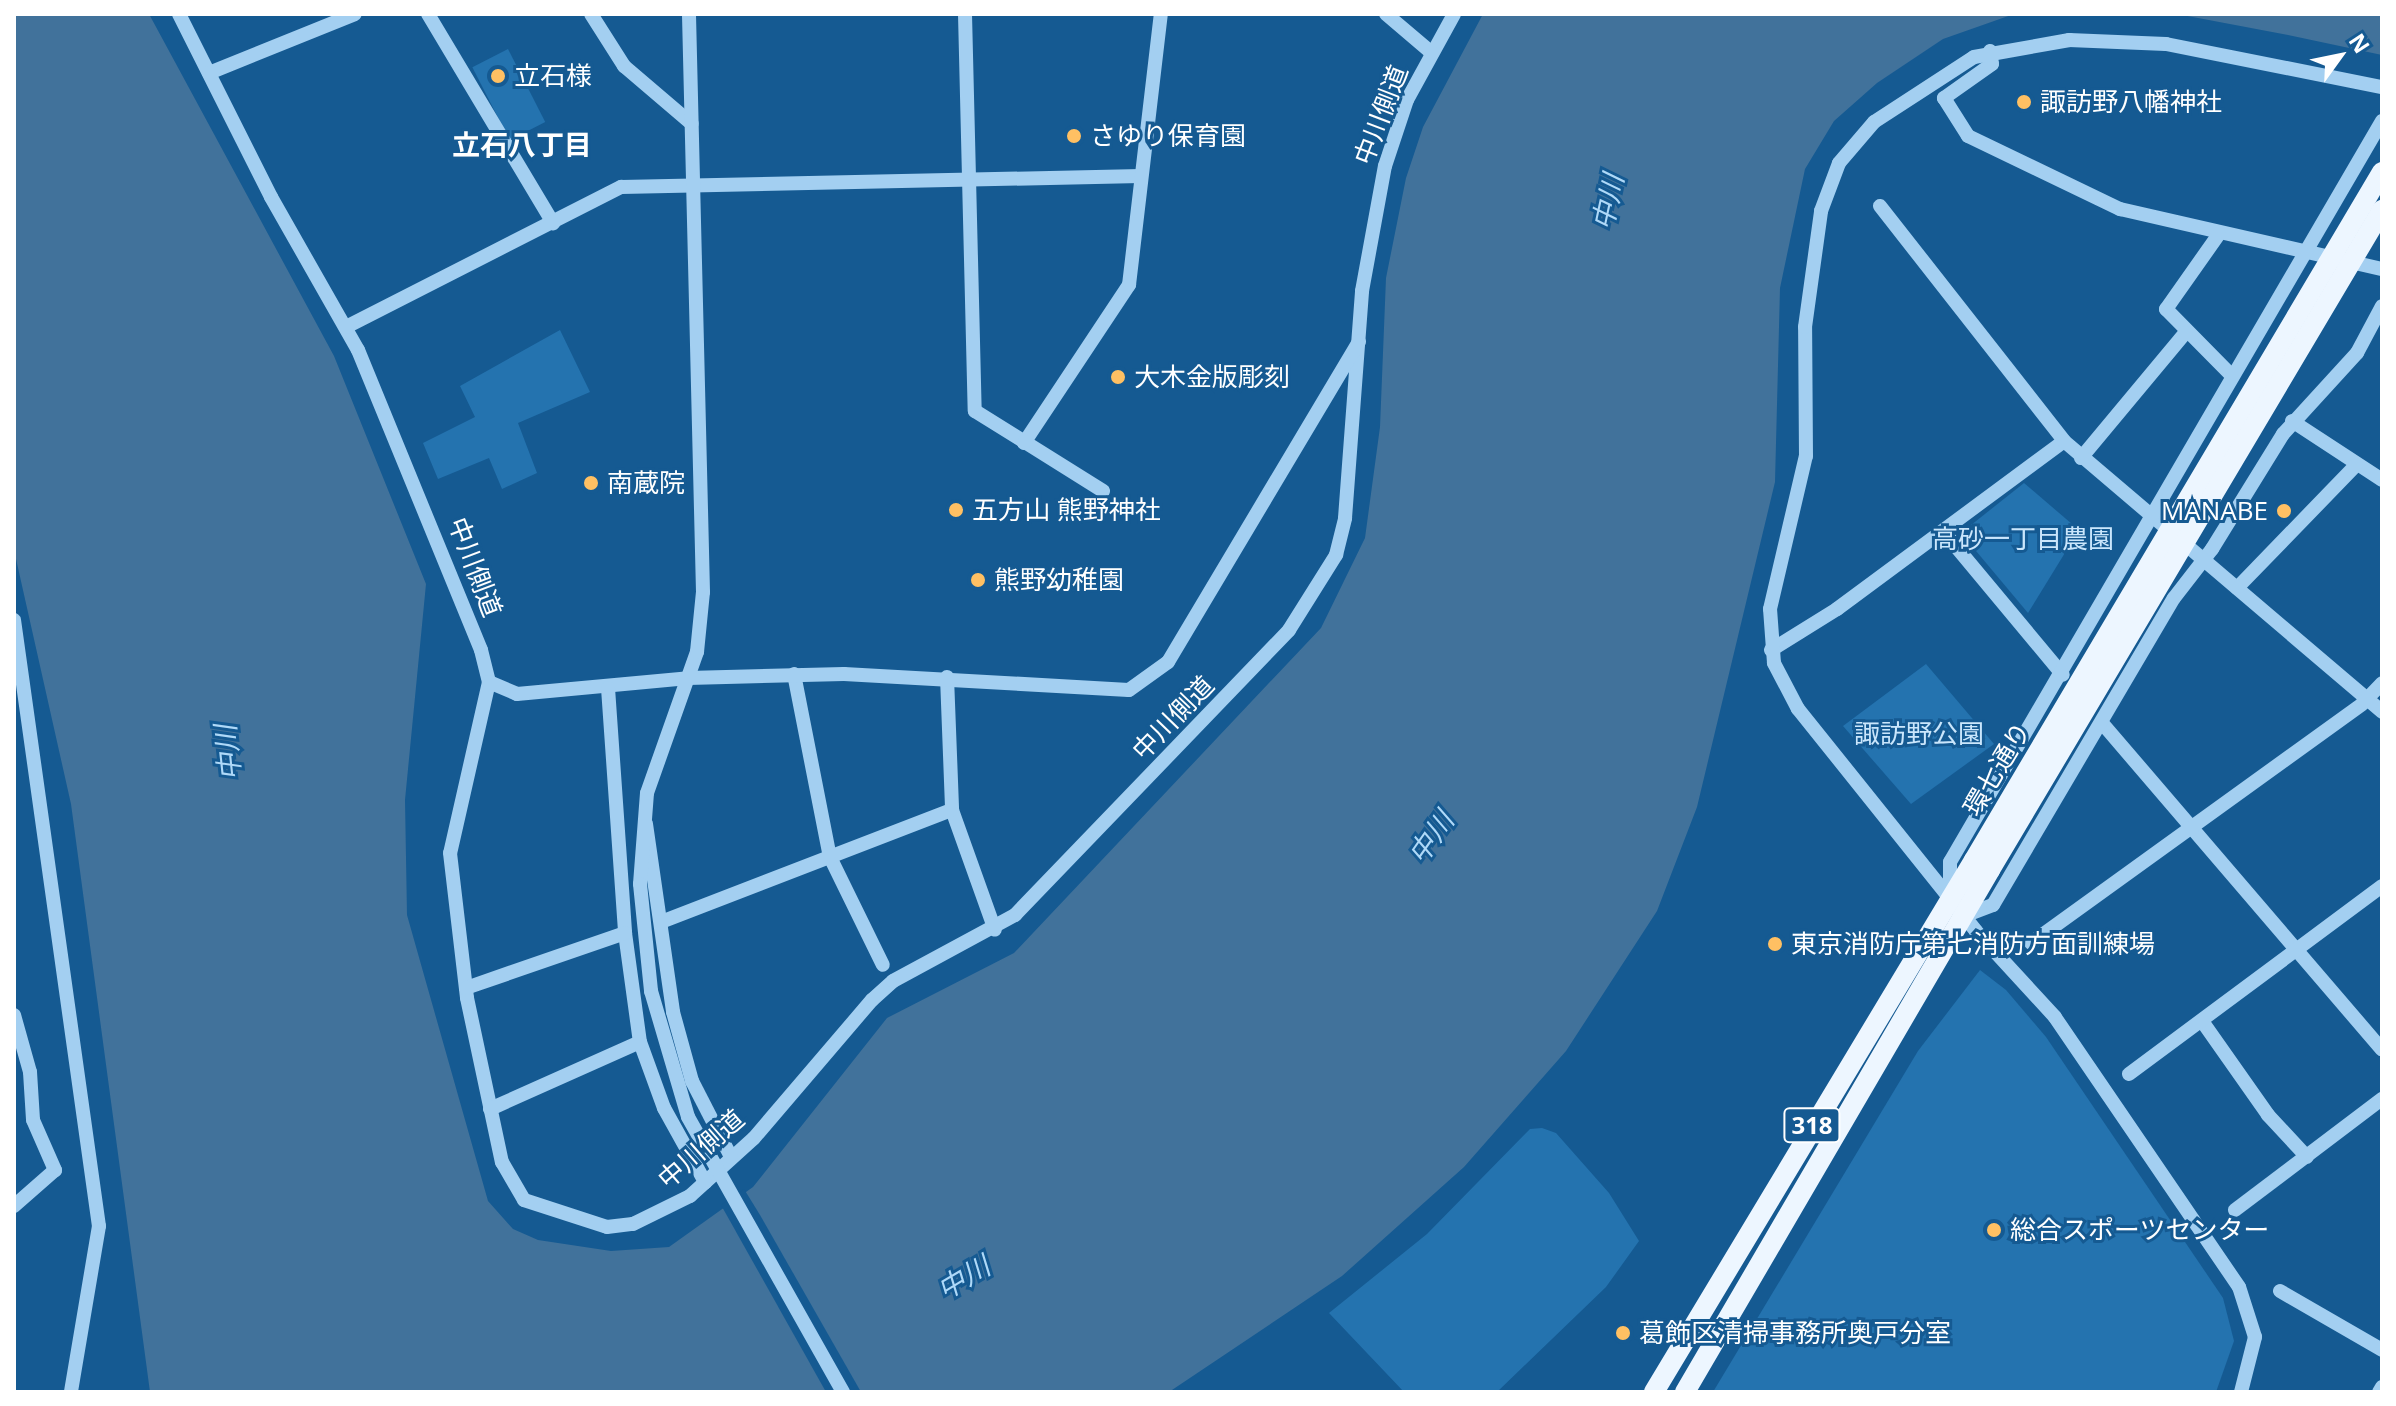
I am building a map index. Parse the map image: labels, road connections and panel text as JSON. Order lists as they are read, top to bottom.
{
  "streets": {
    "main road": ["環七通り", "318"],
    "street": ["中川側道"]
  },
  "districts": ["立石八丁目"],
  "water": ["中川"],
  "parks": ["高砂一丁目農園", "諏訪野公園"],
  "places": [
    "立石様",
    "諏訪野八幡神社",
    "さゆり保育園",
    "大木金版彫刻",
    "南蔵院",
    "五方山 熊野神社",
    "MANABE",
    "熊野幼稚園",
    "東京消防庁第七消防方面訓練場",
    "総合スポーツセンター",
    "葛飾区清掃事務所奥戸分室"
  ],
  "north": "top right"
}
